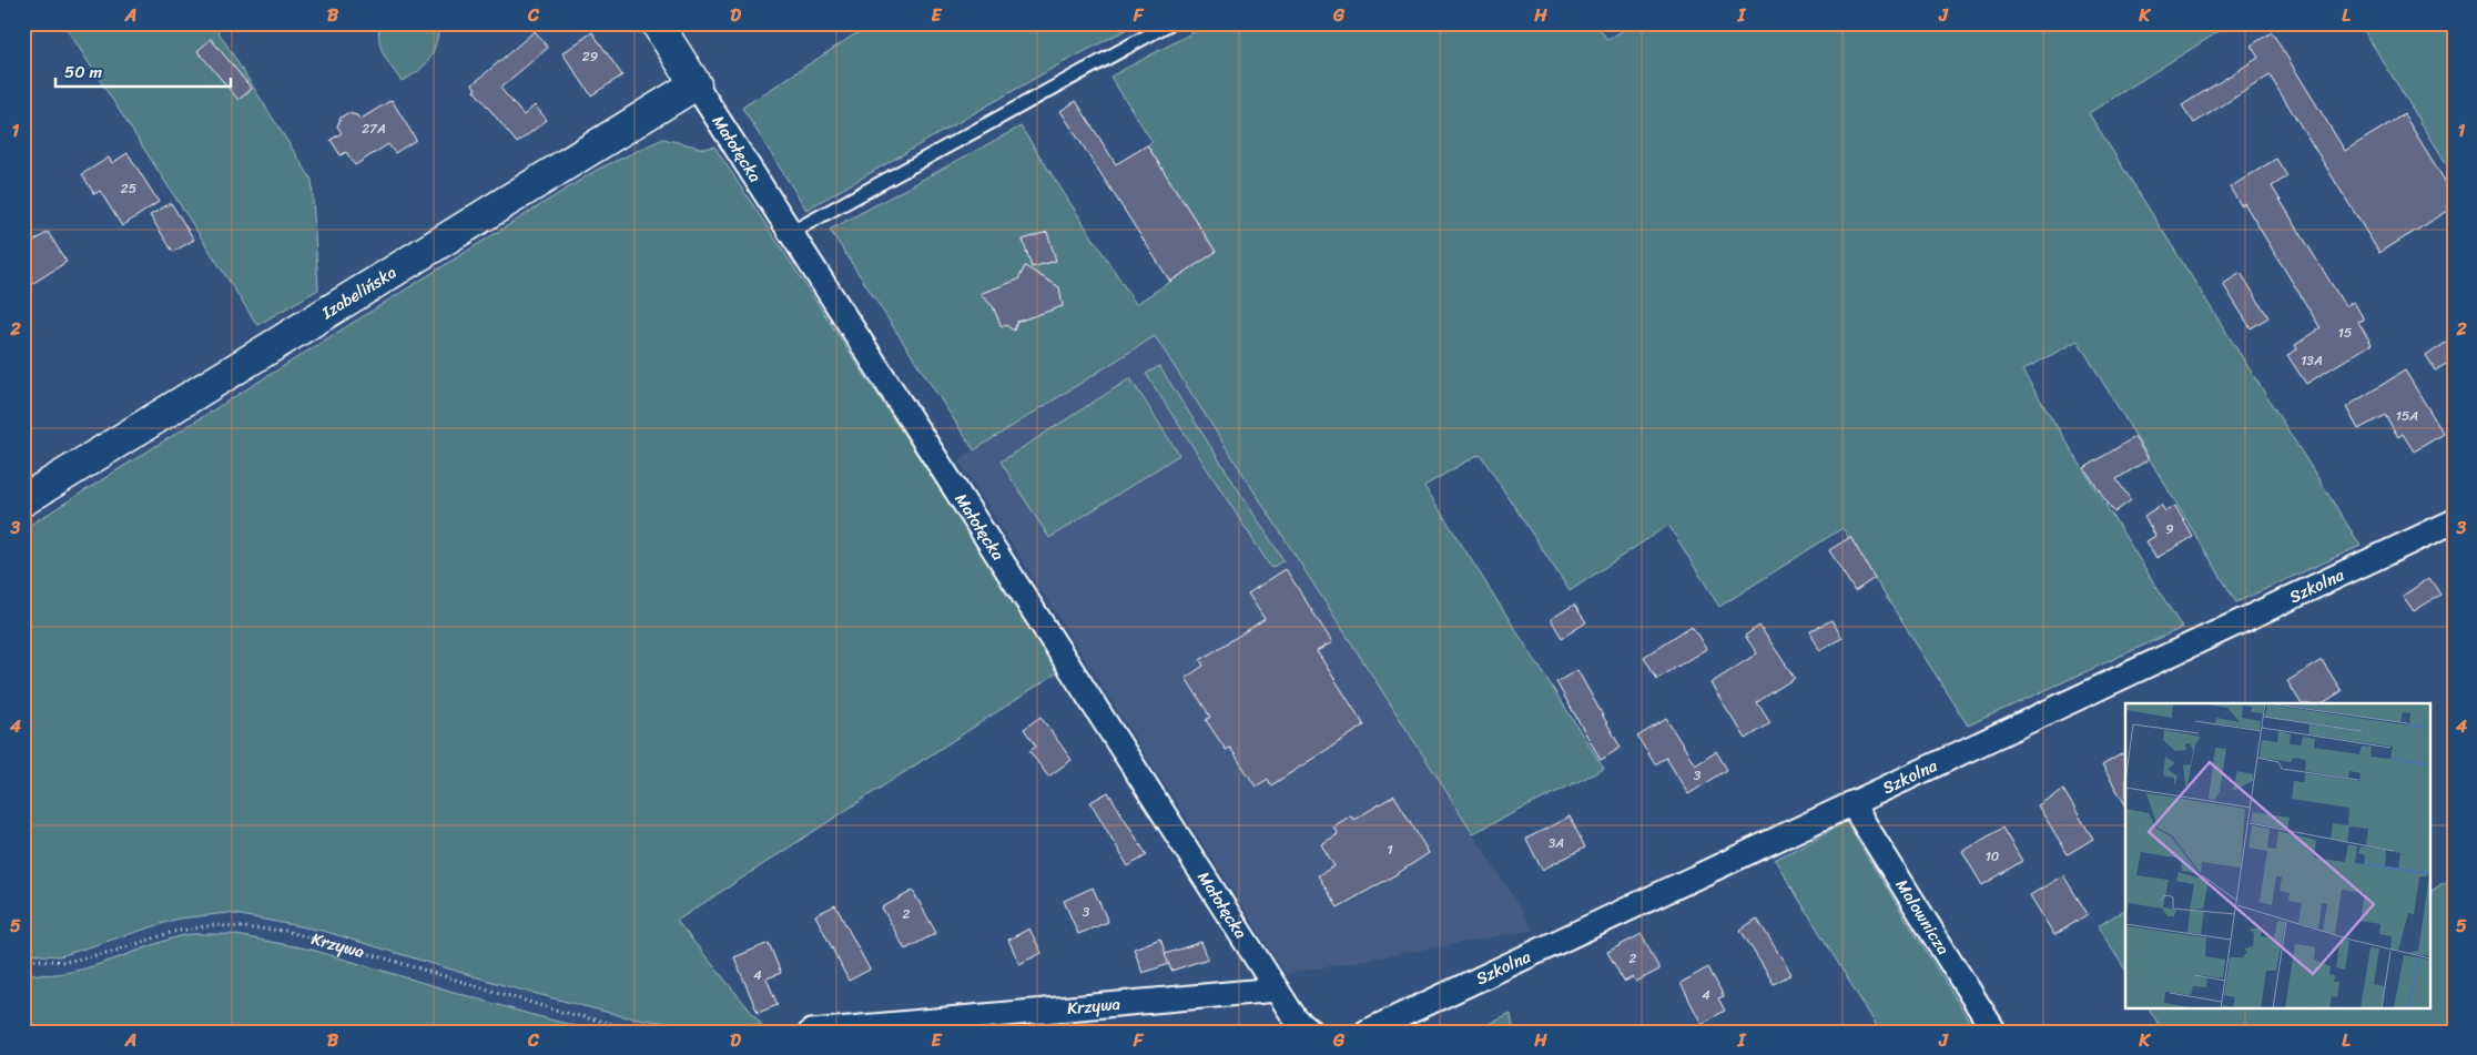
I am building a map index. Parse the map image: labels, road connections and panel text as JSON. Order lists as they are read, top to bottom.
{
  "streets": {
    "street": [
      "Małołęcka",
      "Izabelińska",
      "Szkolna",
      "Malownicza",
      "Krzywa"
    ]
  },
  "crossings": [
    ["Małołęcka", "Izabelińska"],
    ["Małołęcka", "Krzywa"],
    ["Szkolna", "Malownicza"]
  ],
  "house_numbers": [
    "29",
    "27A",
    "25",
    "15",
    "13A",
    "15A",
    "9",
    "3",
    "3A",
    "1",
    "10",
    "3",
    "2",
    "2",
    "4",
    "4"
  ],
  "scale_bar": "50 m",
  "grid": {
    "columns": [
      "A",
      "B",
      "C",
      "D",
      "E",
      "F",
      "G",
      "H",
      "I",
      "J",
      "K",
      "L"
    ],
    "rows": [
      "1",
      "2",
      "3",
      "4",
      "5"
    ]
  }
}
